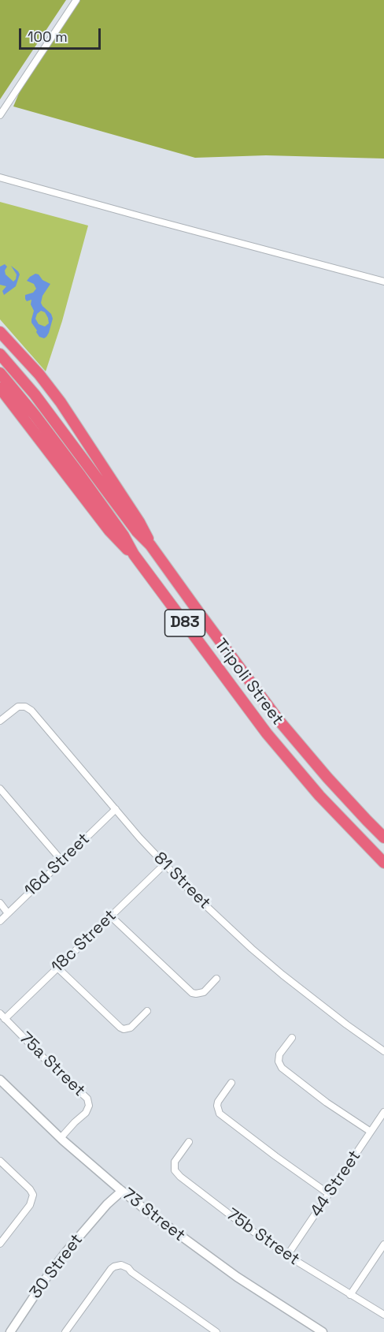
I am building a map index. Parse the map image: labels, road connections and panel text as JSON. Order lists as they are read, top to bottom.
{
  "streets": {
    "highway": ["D83", "Tripoli Street"],
    "street": [
      "16d Street",
      "81 Street",
      "18c Street",
      "75a Street",
      "44 Street",
      "73 Street",
      "75b Street",
      "30 Street"
    ]
  },
  "crossings": [
    ["16d Street", "81 Street"],
    ["81 Street", "18c Street"],
    ["18c Street", "75a Street"],
    ["75a Street", "73 Street"],
    ["44 Street", "75b Street"],
    ["73 Street", "30 Street"]
  ],
  "scale_bar": "100 m"
}
